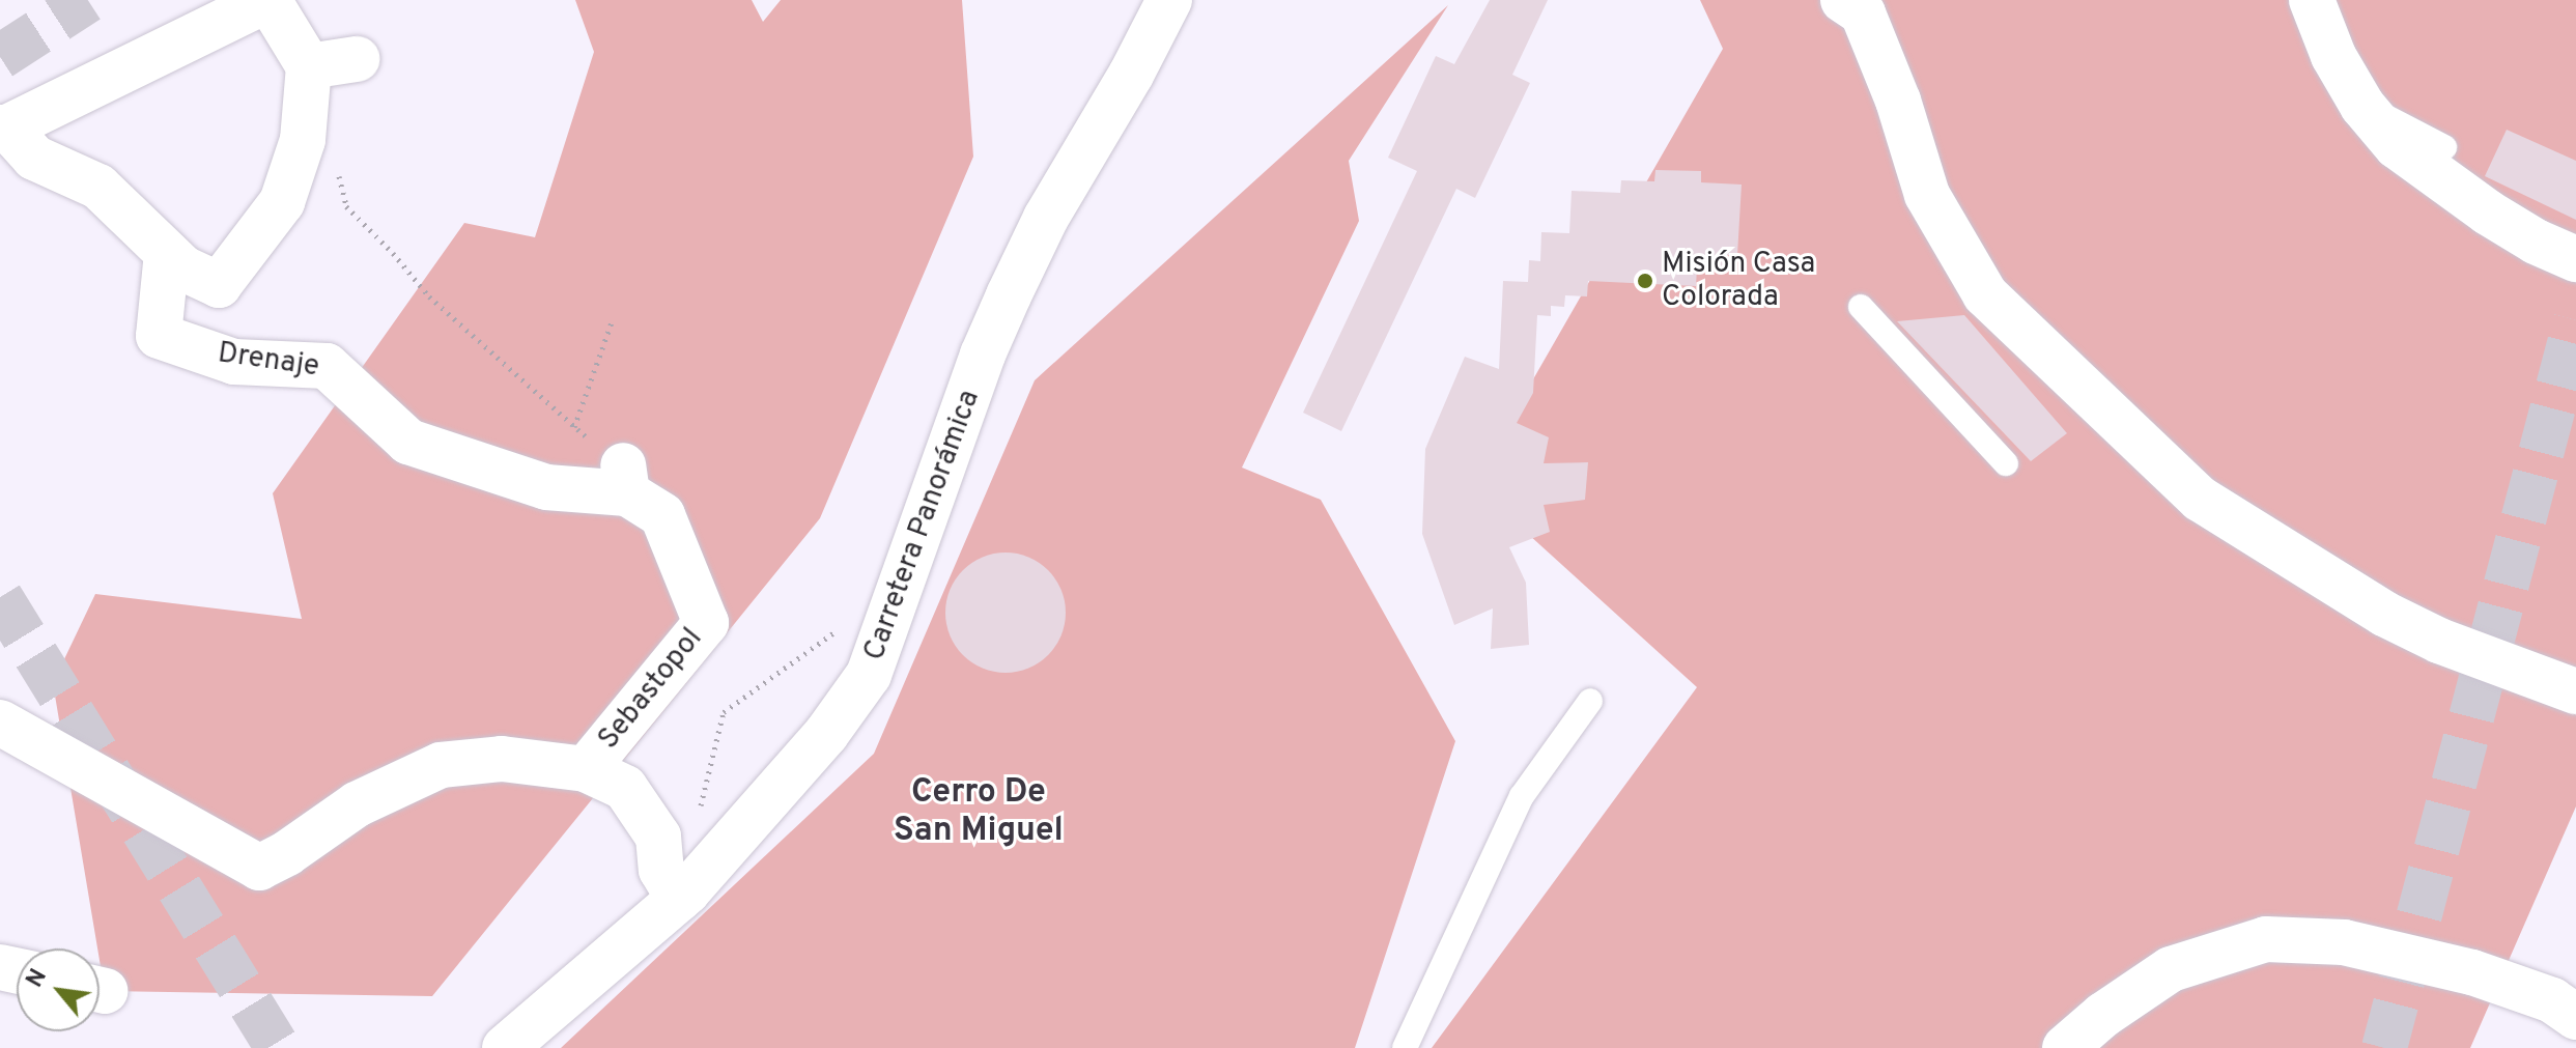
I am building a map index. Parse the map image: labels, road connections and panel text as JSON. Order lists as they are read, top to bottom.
{
  "streets": {
    "street": ["Drenaje", "Carretera Panorámica", "Sebastopol"]
  },
  "crossings": [
    ["Drenaje", "Sebastopol"],
    ["Carretera Panorámica", "Sebastopol"]
  ],
  "districts": ["Cerro De San Miguel"],
  "places": ["Misión Casa Colorada"],
  "north": "top left"
}
